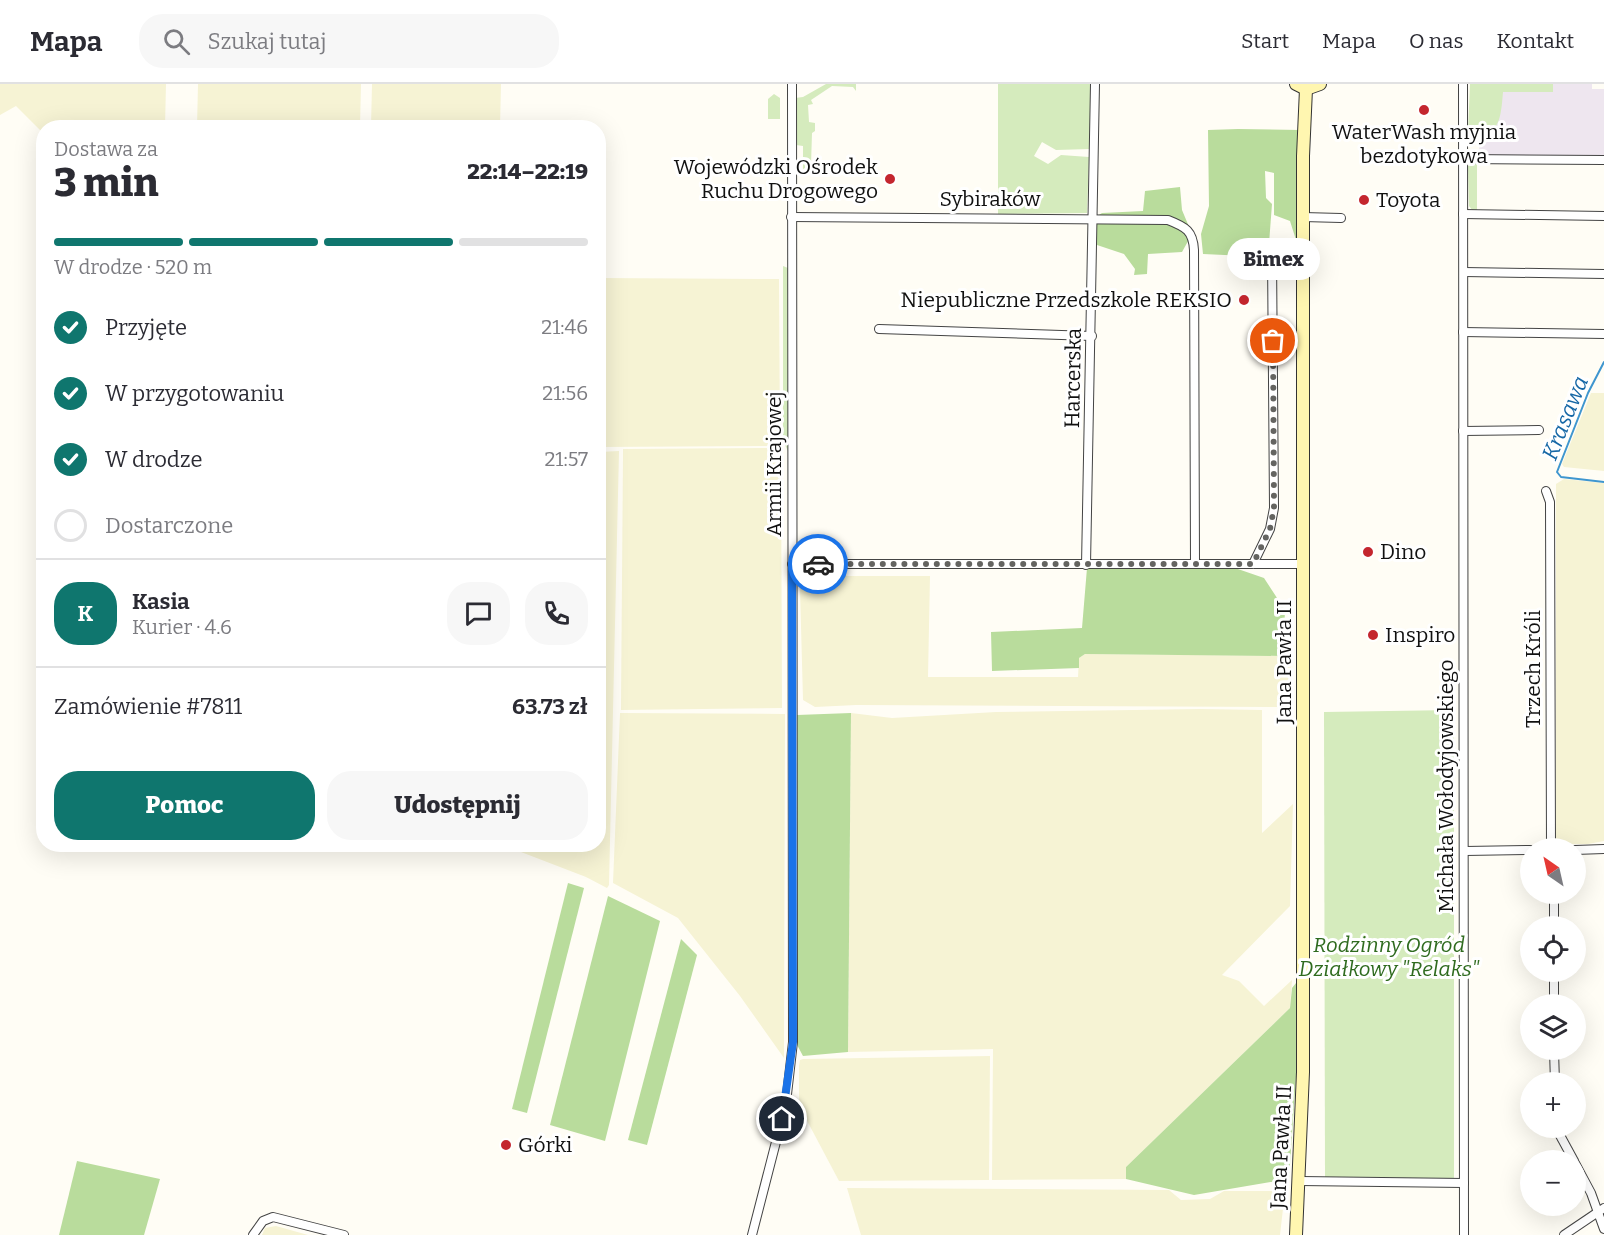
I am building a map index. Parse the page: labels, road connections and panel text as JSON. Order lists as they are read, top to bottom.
{
  "streets": {
    "main road": ["Jana Pawła II"],
    "street": [
      "Sybiraków",
      "Harcerska",
      "Armii Krajowej",
      "Trzech Króli",
      "Michała Wołodyjowskiego"
    ]
  },
  "crossings": [
    ["Sybiraków", "Harcerska"],
    ["Sybiraków", "Armii Krajowej"]
  ],
  "water": ["Krasawa"],
  "parks": ["Rodzinny Ogród Działkowy \"Relaks\""],
  "places": [
    "WaterWash myjnia bezdotykowa",
    "Wojewódzki Ośrodek Ruchu Drogowego",
    "Toyota",
    "Niepubliczne Przedszkole REKSIO",
    "Bimex",
    "Dino",
    "Inspiro",
    "Górki"
  ],
  "north": "top left",
  "page": {
    "header": "Mapa",
    "search": "Szukaj tutaj",
    "nav": [
      "Start",
      "Mapa",
      "O nas",
      "Kontakt"
    ],
    "heading": ["3 min", "Dostawa za", "22:14–22:19"],
    "panel": [
      "Kasia",
      "Kurier · 4.6",
      "Zamówienie #7811",
      "63.73 zł"
    ],
    "bar": "W drodze · 520 m",
    "bubble": "Bimex",
    "list": [
      ["Przyjęte", "21:46"],
      ["W przygotowaniu", "21:56"],
      ["W drodze", "21:57"],
      "Dostarczone"
    ],
    "round": "K",
    "buttons": ["Pomoc", "Udostępnij"],
    "map_buttons": ["+", "−"]
  }
}
